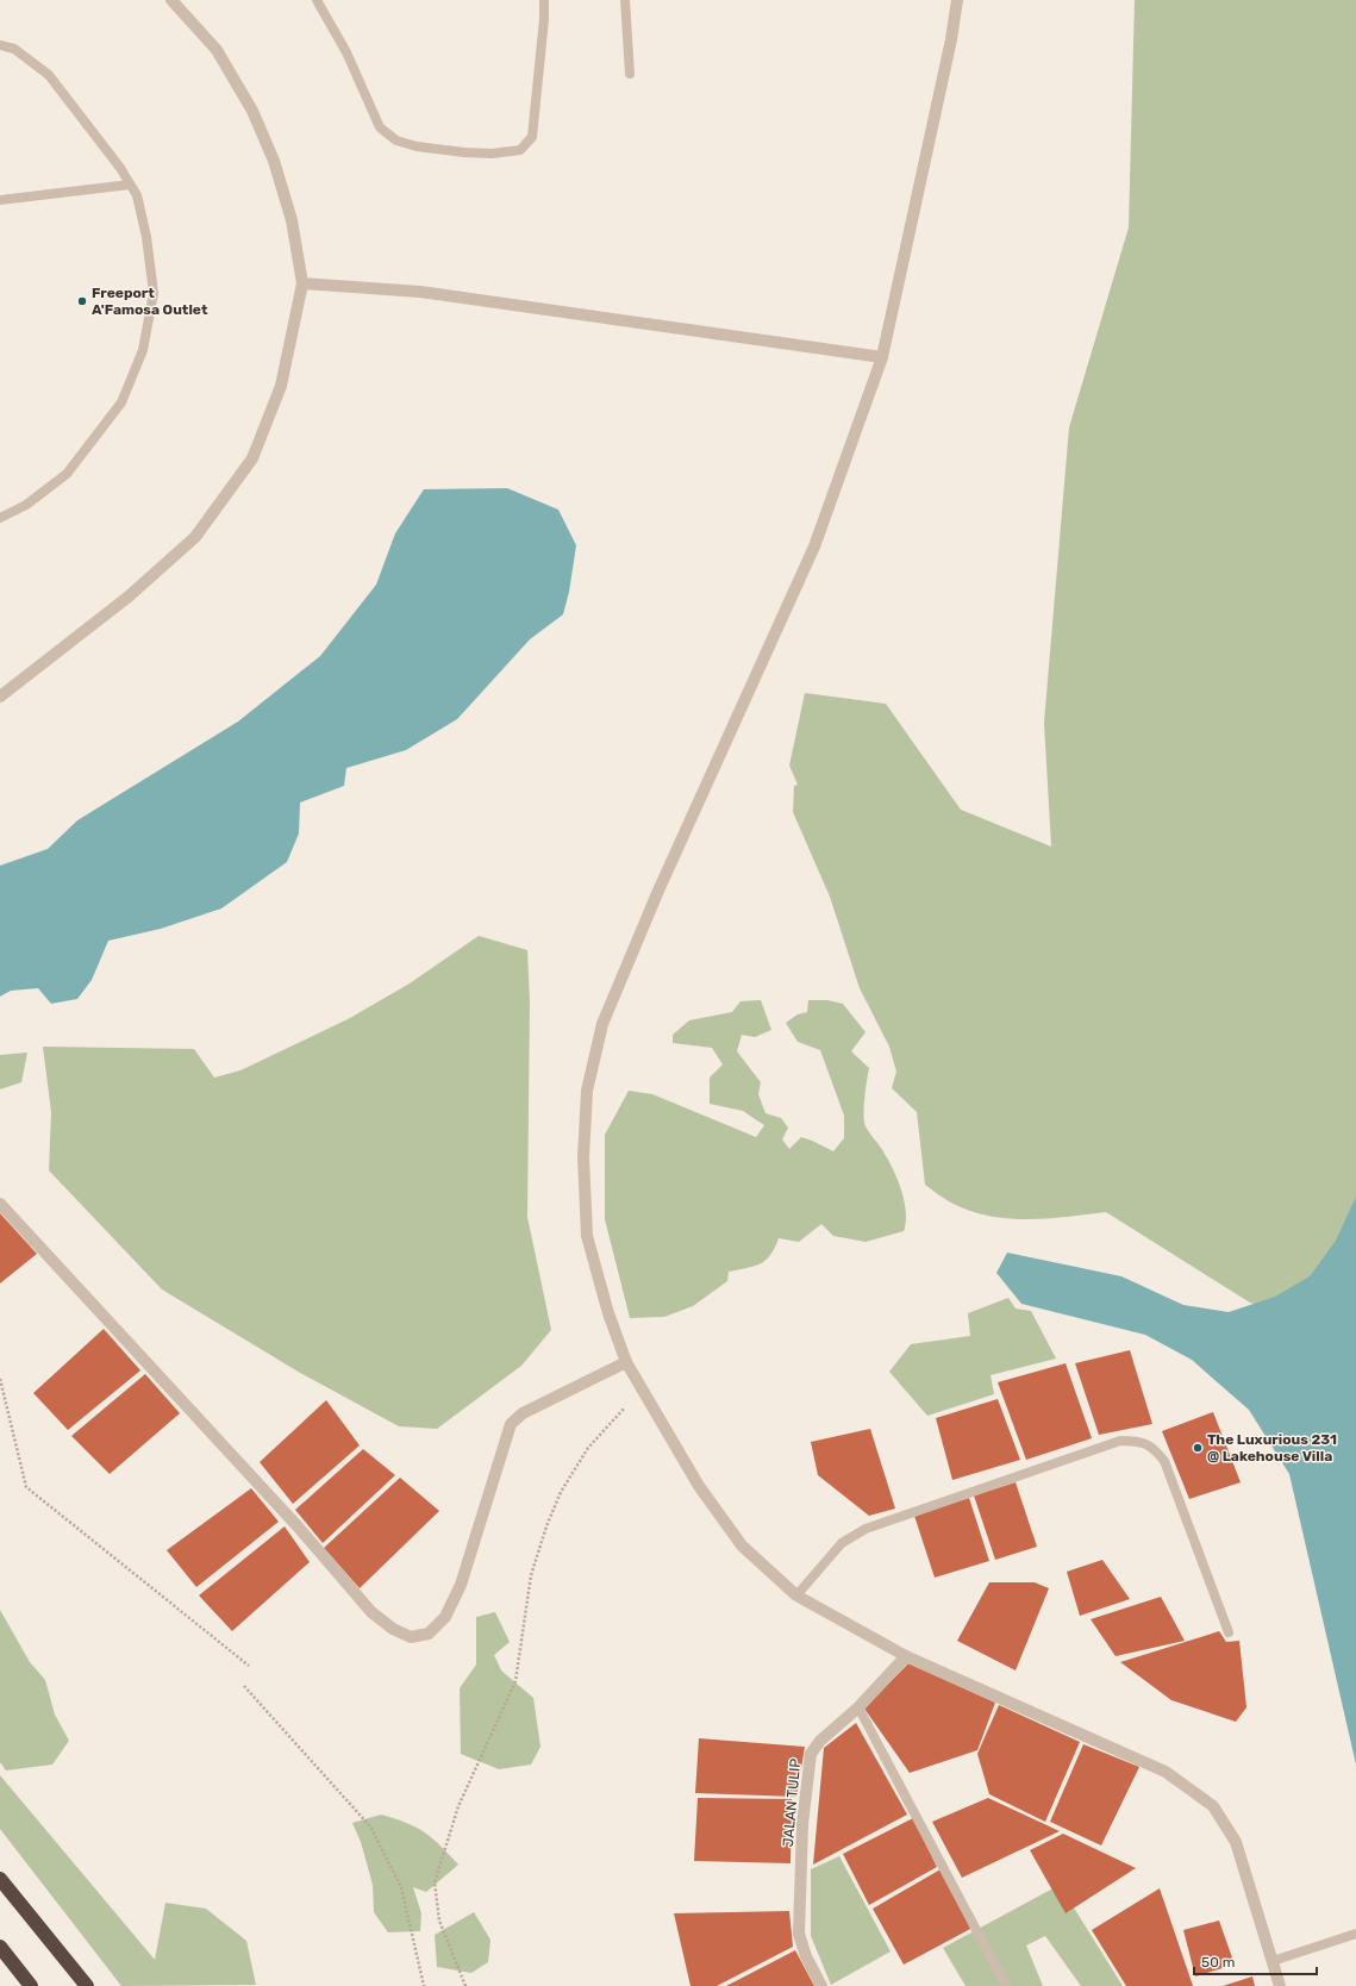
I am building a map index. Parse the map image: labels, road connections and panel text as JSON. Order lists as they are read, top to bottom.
{
  "streets": {
    "street": ["JALAN TULIP"]
  },
  "places": ["Freeport A'Famosa Outlet", "The Luxurious 231 @ Lakehouse Villa"],
  "scale_bar": "50 m"
}
